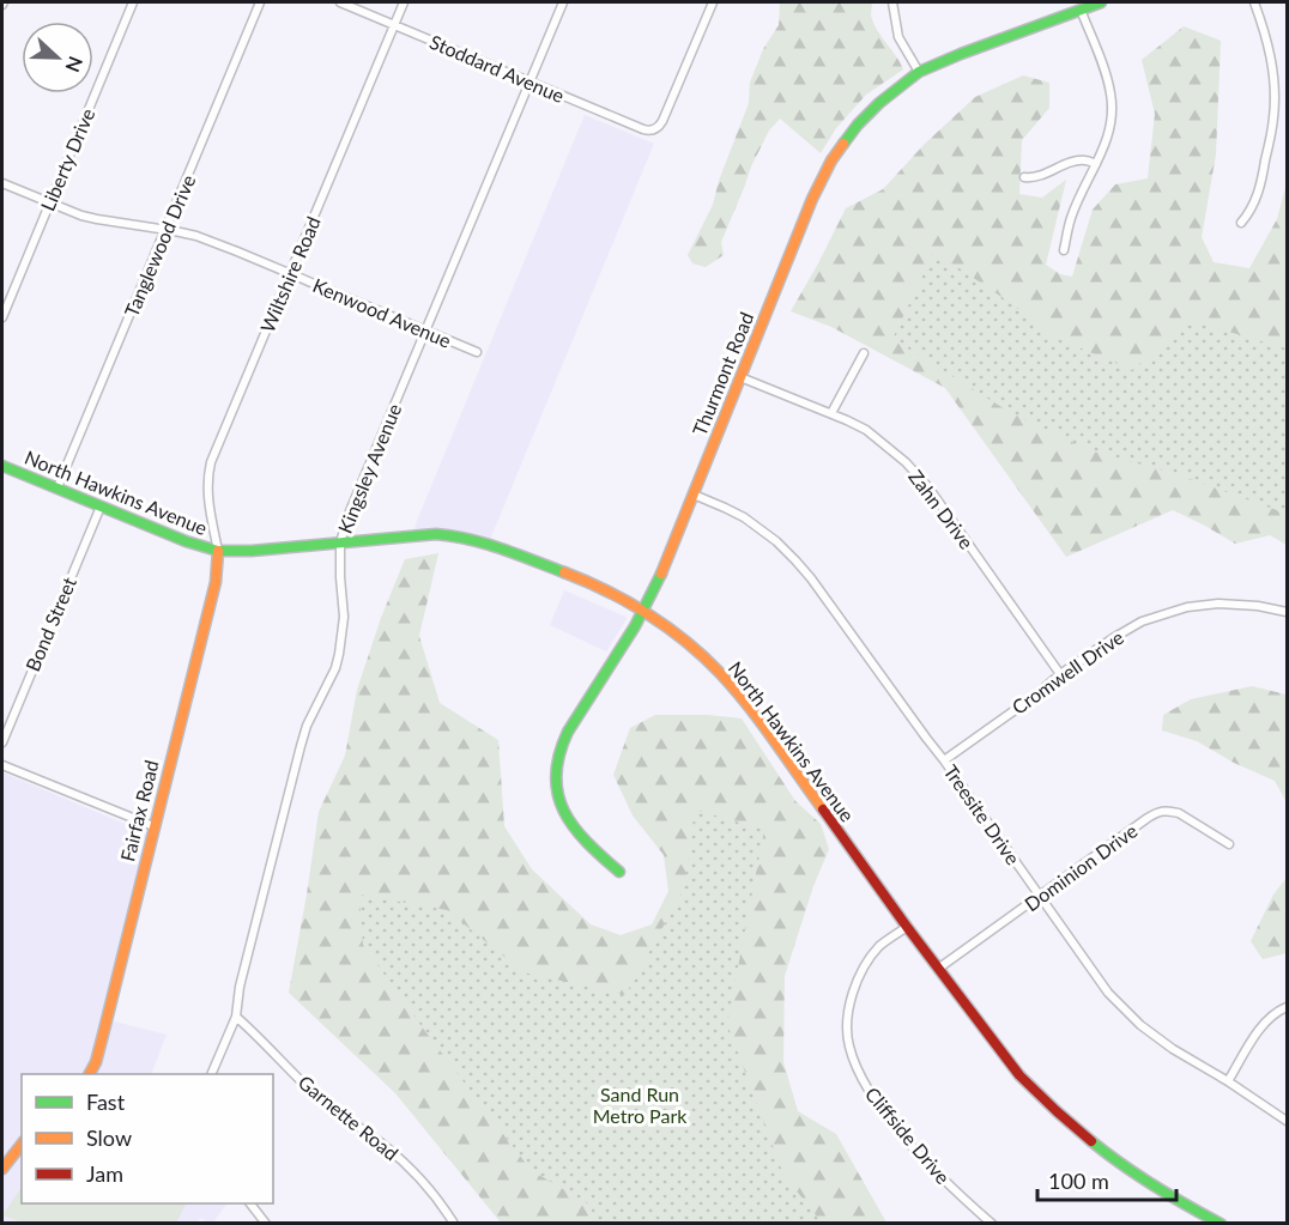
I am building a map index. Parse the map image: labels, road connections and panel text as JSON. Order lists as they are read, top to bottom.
{
  "streets": {
    "street": [
      "Stoddard Avenue",
      "Liberty Drive",
      "Tanglewood Drive",
      "Wiltshire Road",
      "Kenwood Avenue",
      "Thurmont Road",
      "Kingsley Avenue",
      "North Hawkins Avenue",
      "Zahn Drive",
      "Bond Street",
      "Cromwell Drive",
      "Fairfax Road",
      "Treesite Drive",
      "Dominion Drive",
      "Garnette Road",
      "Cliffside Drive"
    ]
  },
  "crossings": [
    ["Stoddard Avenue", "Wiltshire Road"],
    ["Stoddard Avenue", "Kingsley Avenue"],
    ["Liberty Drive", "Kenwood Avenue"],
    ["Tanglewood Drive", "Kenwood Avenue"],
    ["Tanglewood Drive", "North Hawkins Avenue"],
    ["Wiltshire Road", "Kenwood Avenue"],
    ["Wiltshire Road", "North Hawkins Avenue"],
    ["Wiltshire Road", "Fairfax Road"],
    ["Kenwood Avenue", "Kingsley Avenue"],
    ["Thurmont Road", "North Hawkins Avenue"],
    ["Thurmont Road", "Zahn Drive"],
    ["Thurmont Road", "Treesite Drive"],
    ["Kingsley Avenue", "North Hawkins Avenue"],
    ["Kingsley Avenue", "Garnette Road"],
    ["North Hawkins Avenue", "Bond Street"],
    ["North Hawkins Avenue", "Fairfax Road"],
    ["North Hawkins Avenue", "Dominion Drive"],
    ["North Hawkins Avenue", "Cliffside Drive"],
    ["Zahn Drive", "Cromwell Drive"],
    ["Cromwell Drive", "Treesite Drive"],
    ["Treesite Drive", "Dominion Drive"]
  ],
  "parks": ["Sand Run Metro Park"],
  "legend": ["Fast", "Slow", "Jam"],
  "scale_bar": "100 m",
  "north": "right"
}
